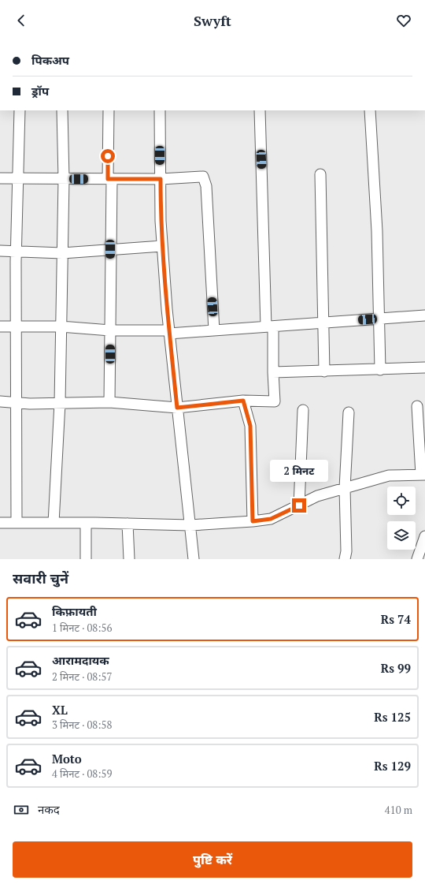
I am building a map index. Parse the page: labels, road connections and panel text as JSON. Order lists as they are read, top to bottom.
{
  "page": {
    "header": "Swyft",
    "banner": ["पिकअप", "ड्रॉप"],
    "bubble": "2 मिनट",
    "heading": "सवारी चुनें",
    "list": [
      {
        "name": "किफ़ायती",
        "note": "1 मिनट · 08:56",
        "value": "Rs 74"
      },
      {
        "name": "आरामदायक",
        "note": "2 मिनट · 08:57",
        "value": "Rs 99"
      },
      {
        "name": "XL",
        "note": "3 मिनट · 08:58",
        "value": "Rs 125"
      },
      {
        "name": "Moto",
        "note": "4 मिनट · 08:59",
        "value": "Rs 129"
      }
    ],
    "pay": ["नकद", "410 m"],
    "buttons": "पुष्टि करें"
  }
}
